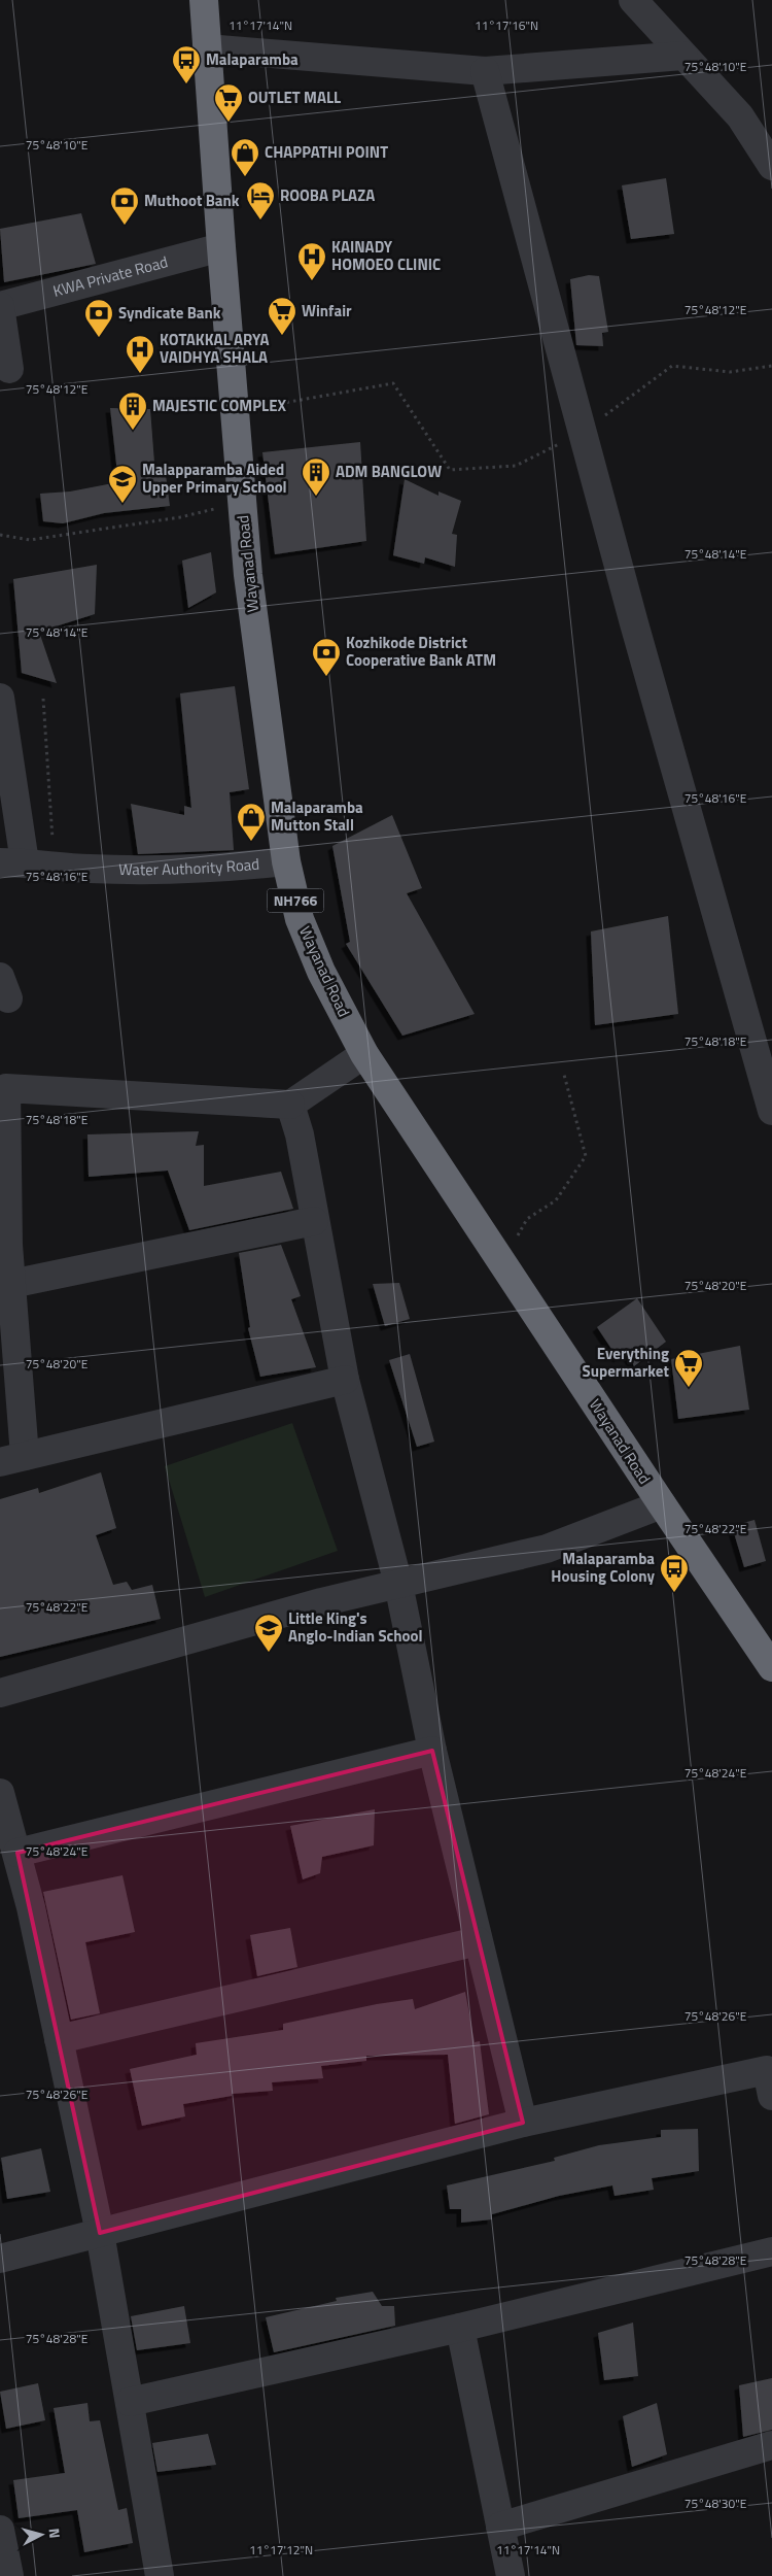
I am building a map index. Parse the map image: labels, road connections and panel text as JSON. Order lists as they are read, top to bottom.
{
  "streets": {
    "highway": ["Wayanad Road", "NH766"],
    "street": ["KWA Private Road", "Water Authority Road"]
  },
  "crossings": [
    ["KWA Private Road", "Wayanad Road"],
    ["Wayanad Road", "Water Authority Road"]
  ],
  "places": {
    "bus stop": ["Malaparamba", "Malaparamba Housing Colony"],
    "supermarket": ["OUTLET MALL", "Winfair", "Everything Supermarket"],
    "shop": ["CHAPPATHI POINT", "Malaparamba Mutton Stall"],
    "hotel": ["ROOBA PLAZA"],
    "bank": ["Muthoot Bank", "Syndicate Bank", "Kozhikode District Cooperative Bank ATM"],
    "hospital": ["KAINADY HOMOEO CLINIC", "KOTAKKAL ARYA VAIDHYA SHALA"],
    "building": ["MAJESTIC COMPLEX", "ADM BANGLOW"],
    "school or university": ["Malapparamba Aided Upper Primary School", "Little King's Anglo-Indian School"]
  },
  "north": "right",
  "coordinates": [
    "11°17'14\"N",
    "11°17'16\"N",
    "75°48'10\"E",
    "75°48'12\"E",
    "75°48'14\"E",
    "75°48'16\"E",
    "75°48'18\"E",
    "75°48'20\"E",
    "75°48'22\"E",
    "75°48'24\"E",
    "75°48'26\"E",
    "75°48'28\"E",
    "75°48'30\"E",
    "11°17'12\"N"
  ]
}
